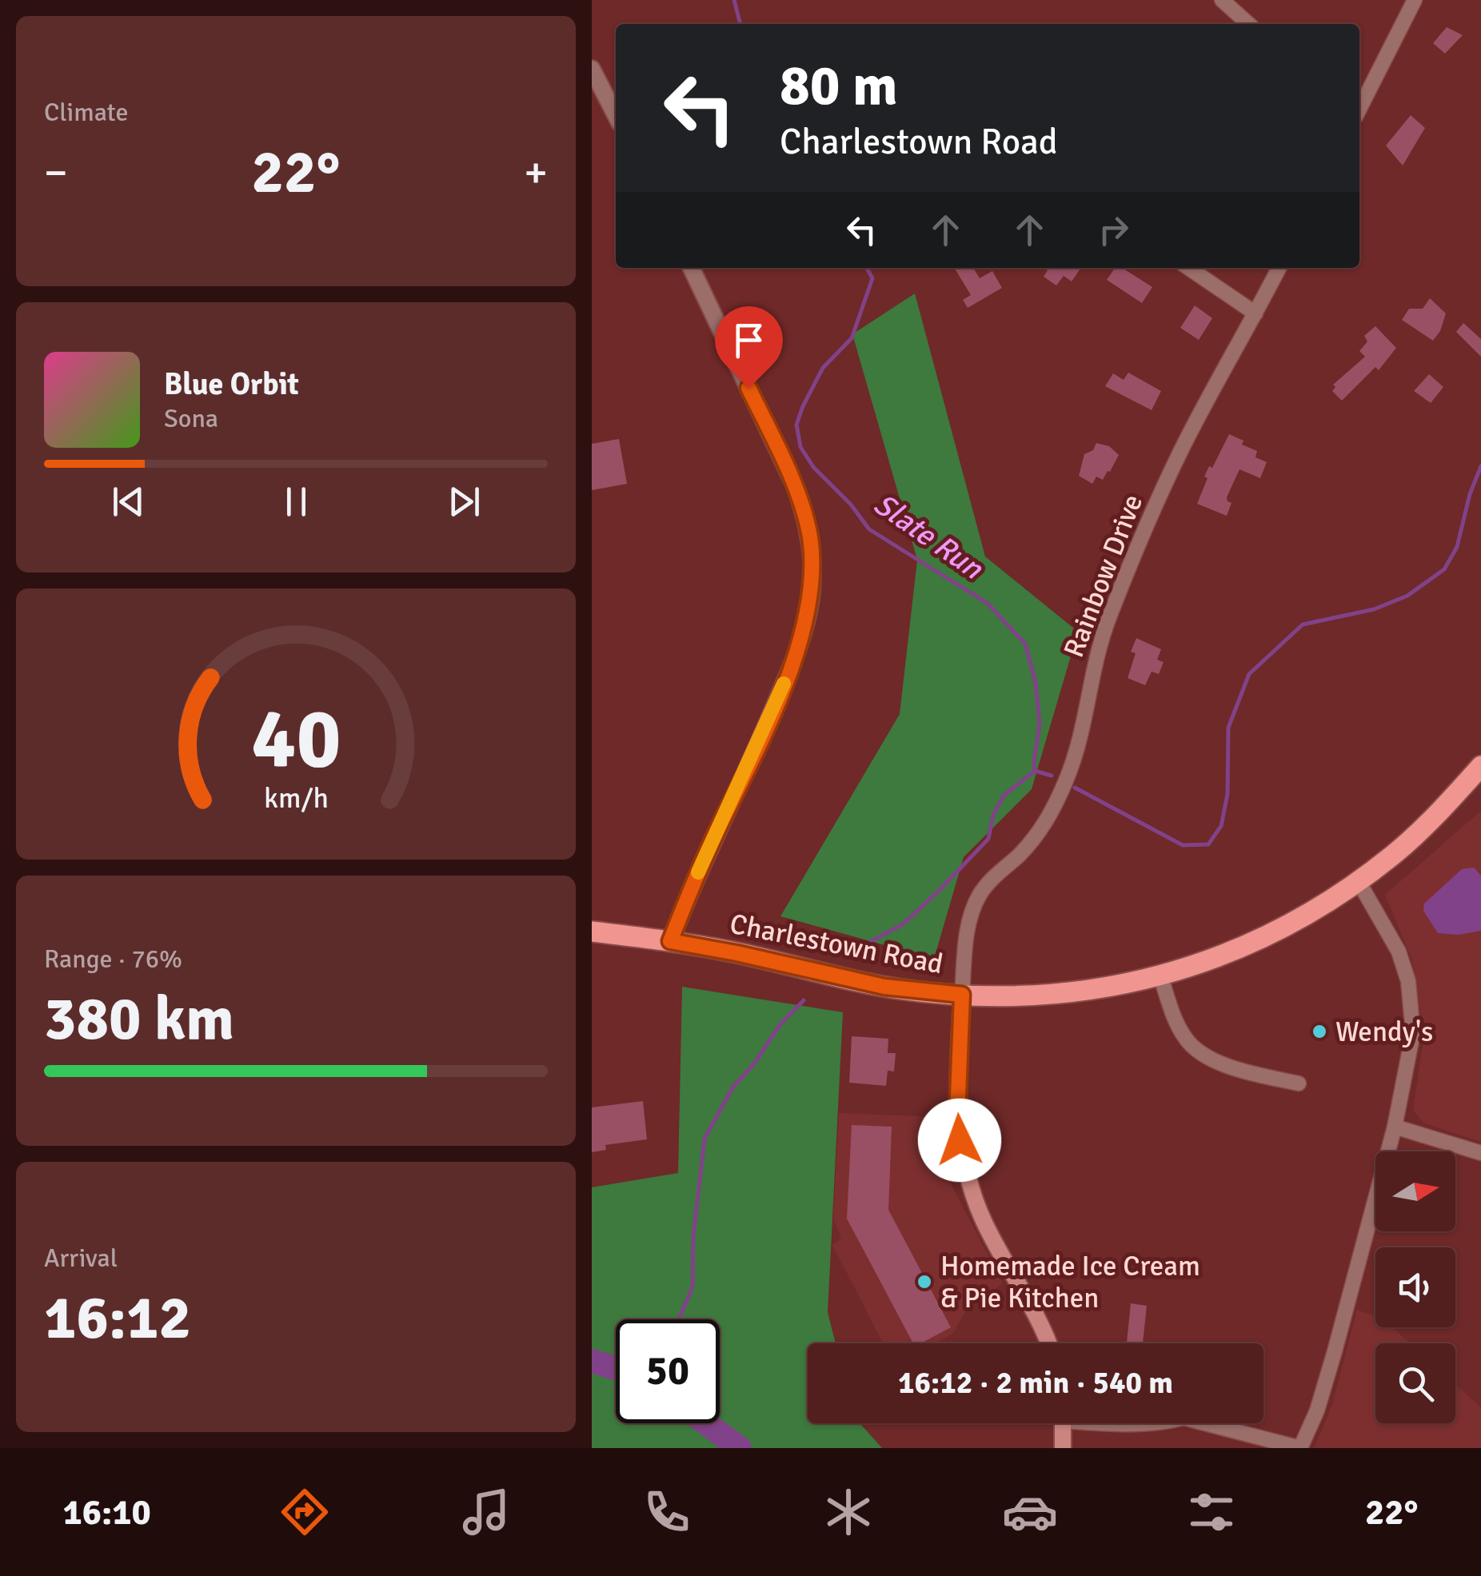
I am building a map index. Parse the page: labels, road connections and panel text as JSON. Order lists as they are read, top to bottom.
{
  "streets": {
    "main road": ["Charlestown Road"],
    "street": ["Rainbow Drive"]
  },
  "crossings": [
    ["Rainbow Drive", "Charlestown Road"]
  ],
  "water": ["Slate Run"],
  "places": ["Wendy's", "Homemade Ice Cream & Pie Kitchen"],
  "north": "right",
  "page": {
    "tile": [
      "Climate",
      ["Range · 76%", "380 km"],
      ["Arrival", "16:12"]
    ],
    "turn": ["80 m", "Charlestown Road"],
    "heat": ["−", "22°", "+"],
    "song": ["Blue Orbit", "Sona"],
    "limit": "50",
    "trip": "16:12 · 2 min · 540 m",
    "tabs": ["16:10", "22°"],
    "gauge": ["40", "km/h"]
  }
}
